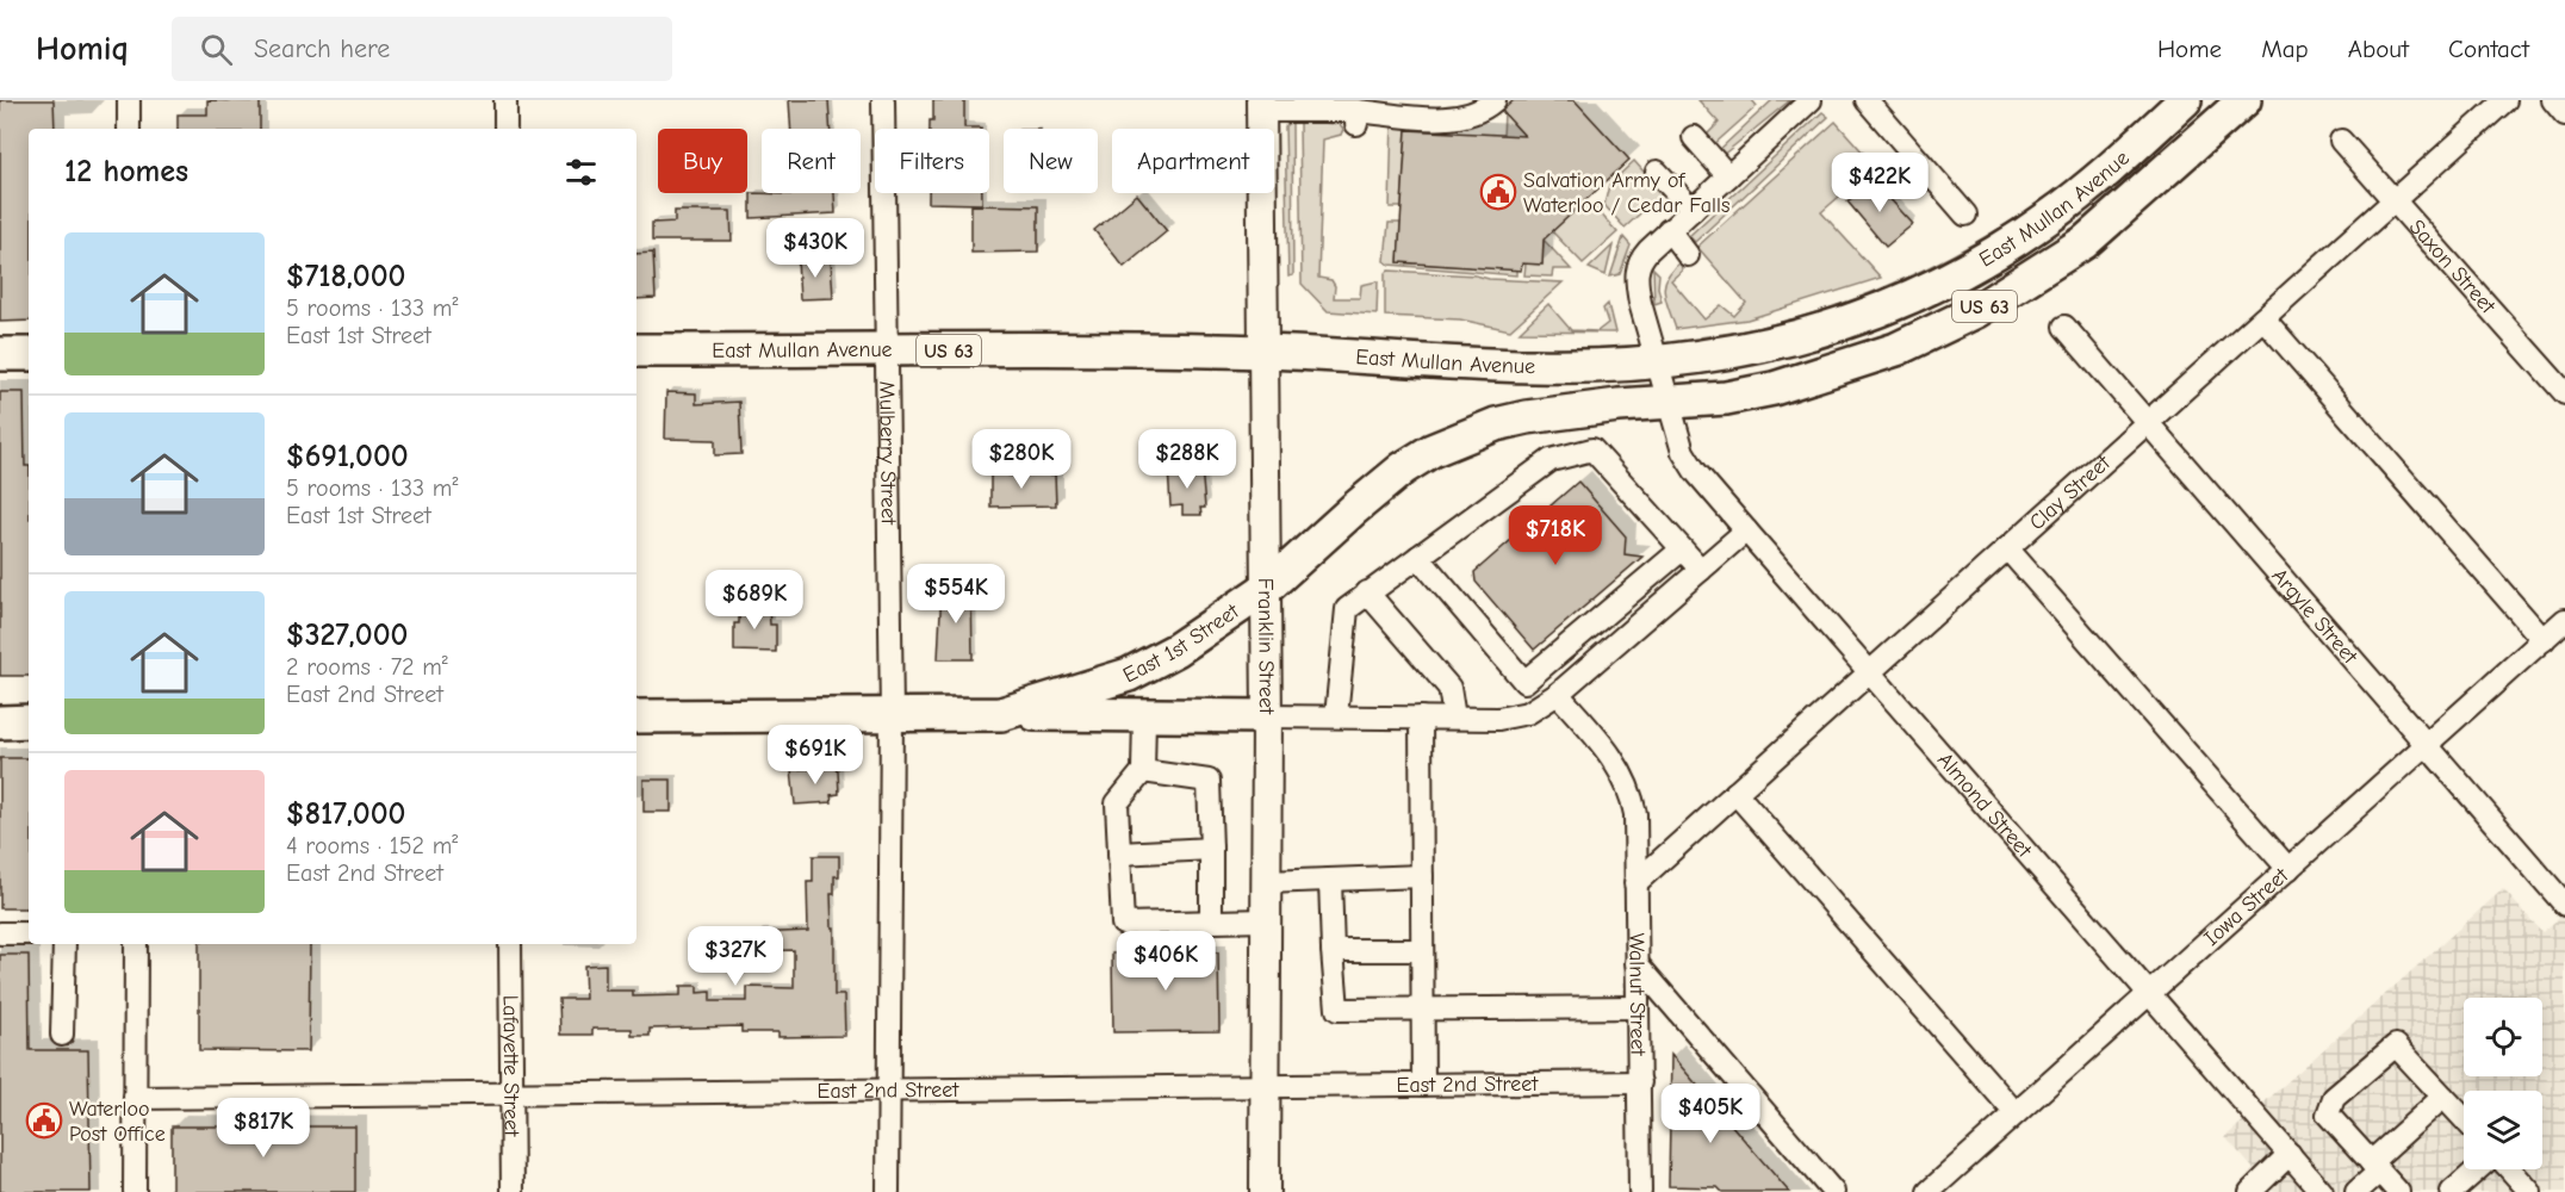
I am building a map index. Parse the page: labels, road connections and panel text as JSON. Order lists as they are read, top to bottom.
{
  "streets": {
    "highway": ["East Mullan Avenue", "US 63", "East 1st Street"],
    "main road": ["Franklin Street"],
    "street": [
      "Saxon Street",
      "Mulberry Street",
      "Clay Street",
      "Argyle Street",
      "Almond Street",
      "Iowa Street",
      "Walnut Street",
      "Lafayette Street",
      "East 2nd Street"
    ]
  },
  "crossings": [
    ["East Mullan Avenue", "Mulberry Street"],
    ["East Mullan Avenue", "East 1st Street"],
    ["East Mullan Avenue", "Franklin Street"],
    ["East Mullan Avenue", "Almond Street"],
    ["Saxon Street", "Clay Street"],
    ["Mulberry Street", "East 1st Street"],
    ["Mulberry Street", "East 2nd Street"],
    ["Clay Street", "Argyle Street"],
    ["Clay Street", "Almond Street"],
    ["Clay Street", "Walnut Street"],
    ["Argyle Street", "Iowa Street"],
    ["East 1st Street", "Franklin Street"],
    ["East 1st Street", "Almond Street"],
    ["Franklin Street", "East 2nd Street"],
    ["Almond Street", "Iowa Street"],
    ["Walnut Street", "East 2nd Street"],
    ["Lafayette Street", "East 2nd Street"]
  ],
  "places": {
    "public building": ["Salvation Army of Waterloo / Cedar Falls", "Waterloo Post Office"]
  },
  "page": {
    "header": "Homiq",
    "search": "Search here",
    "nav": [
      "Home",
      "Map",
      "About",
      "Contact"
    ],
    "chip": [
      "Buy",
      "Rent",
      "Filters",
      "New",
      "Apartment"
    ],
    "heading": "12 homes",
    "price": [
      "$422K",
      "$430K",
      "$280K",
      "$288K",
      "$718K",
      "$554K",
      "$689K",
      "$691K",
      "$327K",
      "$406K",
      "$405K",
      "$817K"
    ],
    "list": [
      {
        "name": "$718,000",
        "note": "5 rooms · 133 m² · East 1st Street"
      },
      {
        "name": "$691,000",
        "note": "5 rooms · 133 m² · East 1st Street"
      },
      {
        "name": "$327,000",
        "note": "2 rooms · 72 m² · East 2nd Street"
      },
      {
        "name": "$817,000",
        "note": "4 rooms · 152 m² · East 2nd Street"
      }
    ]
  }
}
